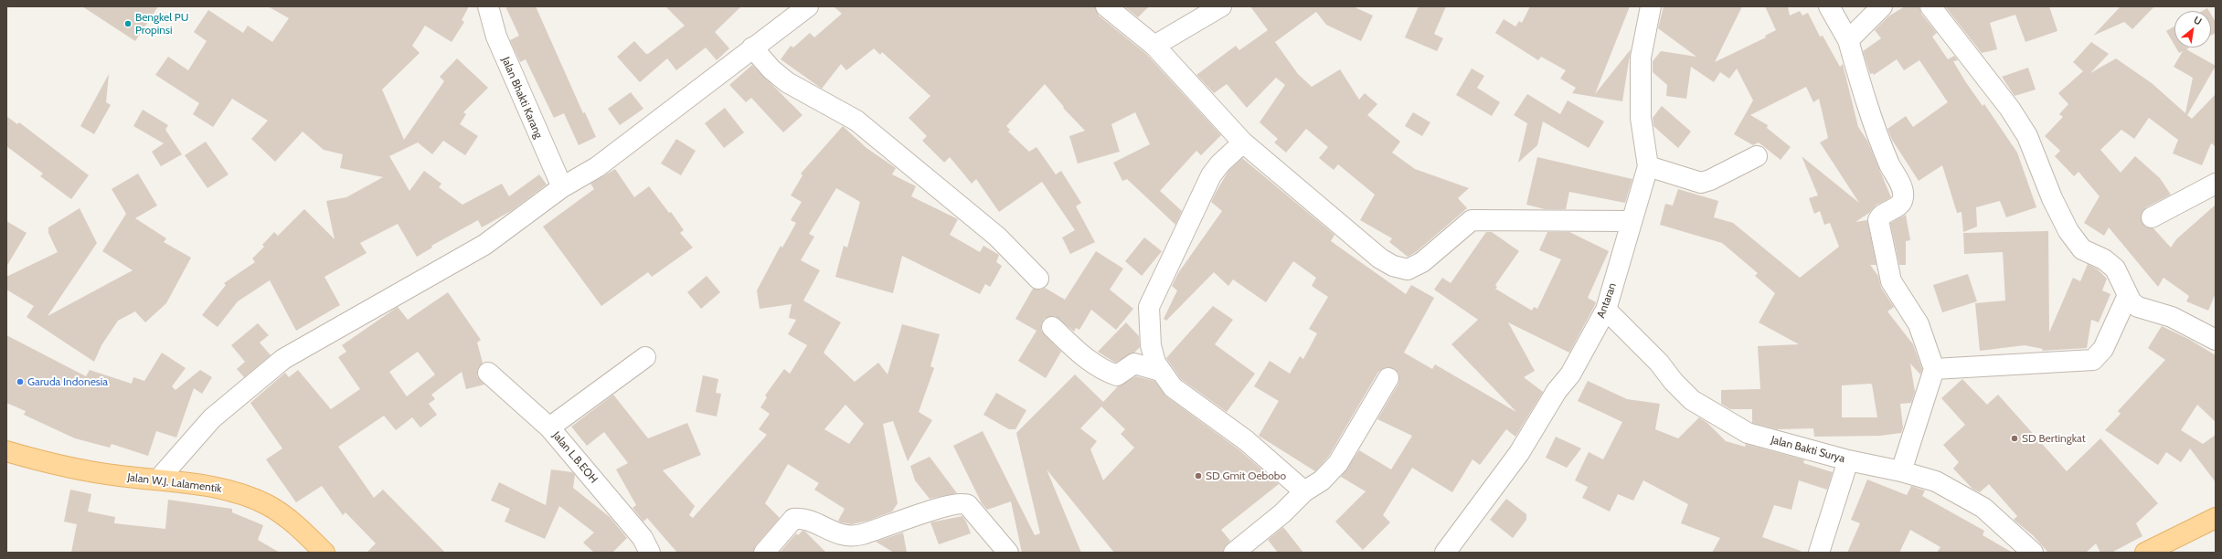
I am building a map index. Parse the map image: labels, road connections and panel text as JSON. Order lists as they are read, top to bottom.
{
  "streets": {
    "main road": ["Jalan W.J. Lalamentik"],
    "street": [
      "Jalan Bhakti Karang",
      "Antaran",
      "Jalan Bakti Surya",
      "Jalan L.B.EOH"
    ]
  },
  "crossings": [
    ["Antaran", "Jalan Bakti Surya"]
  ],
  "places": [
    "Bengkel PU Propinsi",
    "Garuda Indonesia",
    "SD Bertingkat",
    "SD Gmit Oebobo"
  ],
  "north": "top right"
}
